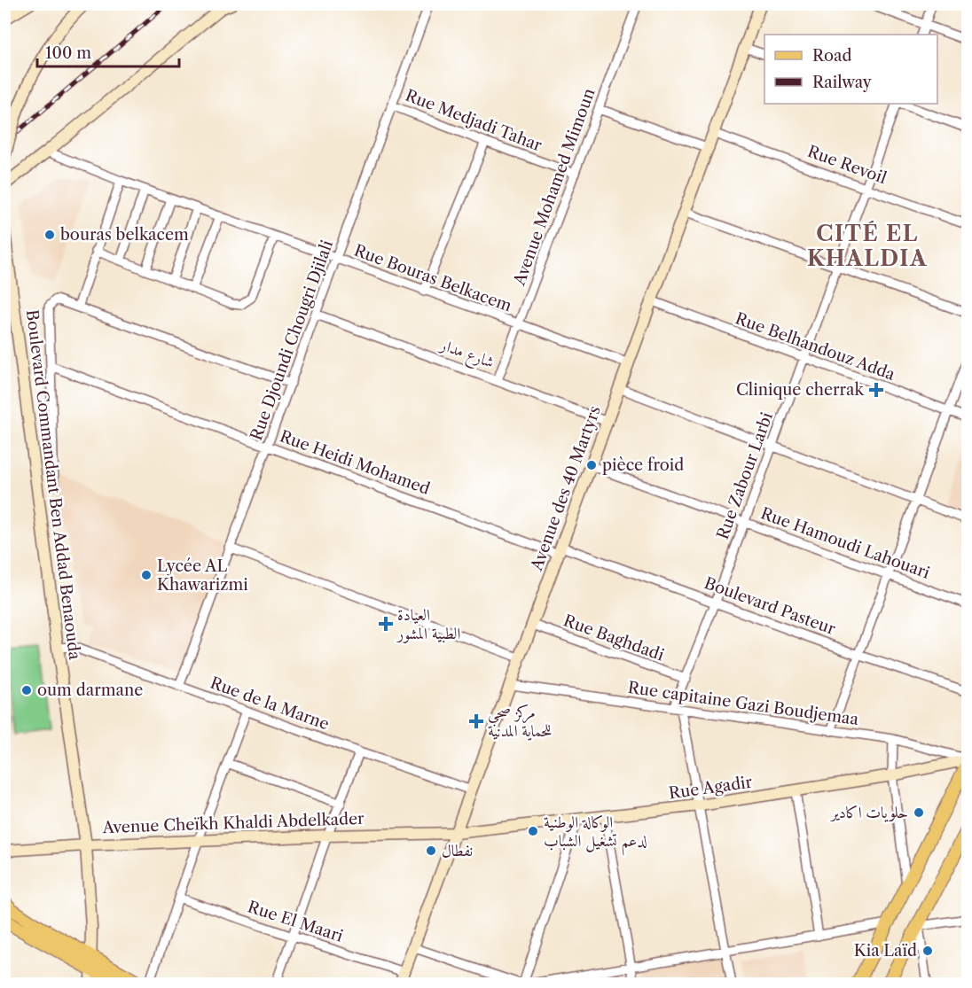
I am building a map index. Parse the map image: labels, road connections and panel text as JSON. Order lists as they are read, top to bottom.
{
  "streets": {
    "main road": [
      "Boulevard Commandant Ben Addad Benaouda",
      "Avenue des 40 Martyrs",
      "Rue Agadir",
      "Avenue Cheïkh Khaldi Abdelkader"
    ],
    "street": [
      "Rue Medjadi Tahar",
      "Rue Revoil",
      "Avenue Mohamed Mimoun",
      "Rue Bouras Belkacem",
      "Rue Djoundi Chougri Djilali",
      "Rue Belhandouz Adda",
      "شارع مدار",
      "Rue Heidi Mohamed",
      "Rue Zabour Larbi",
      "Rue Hamoudi Lahouari",
      "Boulevard Pasteur",
      "Rue Baghdadi",
      "Rue de la Marne",
      "Rue capitaine Gazi Boudjemaa",
      "Rue El Maari"
    ]
  },
  "crossings": [
    ["Rue Medjadi Tahar", "Avenue Mohamed Mimoun"],
    ["Rue Medjadi Tahar", "Rue Djoundi Chougri Djilali"],
    ["Rue Revoil", "Rue Zabour Larbi"],
    ["Rue Revoil", "Avenue des 40 Martyrs"],
    ["Avenue Mohamed Mimoun", "Rue Bouras Belkacem"],
    ["Avenue Mohamed Mimoun", "شارع مدار"],
    ["Rue Bouras Belkacem", "Rue Djoundi Chougri Djilali"],
    ["Rue Bouras Belkacem", "Avenue des 40 Martyrs"],
    ["Rue Djoundi Chougri Djilali", "شارع مدار"],
    ["Rue Djoundi Chougri Djilali", "Rue Heidi Mohamed"],
    ["Rue Djoundi Chougri Djilali", "Rue de la Marne"],
    ["Rue Belhandouz Adda", "Rue Zabour Larbi"],
    ["Rue Belhandouz Adda", "Avenue des 40 Martyrs"],
    ["شارع مدار", "Avenue des 40 Martyrs"],
    ["Rue Heidi Mohamed", "Avenue des 40 Martyrs"],
    ["Rue Heidi Mohamed", "Boulevard Pasteur"],
    ["Rue Zabour Larbi", "Rue Hamoudi Lahouari"],
    ["Rue Zabour Larbi", "Boulevard Pasteur"],
    ["Rue Zabour Larbi", "Rue Baghdadi"],
    ["Rue Zabour Larbi", "Rue capitaine Gazi Boudjemaa"],
    ["Boulevard Commandant Ben Addad Benaouda", "Rue de la Marne"],
    ["Boulevard Commandant Ben Addad Benaouda", "Avenue Cheïkh Khaldi Abdelkader"],
    ["Avenue des 40 Martyrs", "Rue Hamoudi Lahouari"],
    ["Avenue des 40 Martyrs", "Boulevard Pasteur"],
    ["Avenue des 40 Martyrs", "Rue Baghdadi"],
    ["Avenue des 40 Martyrs", "Rue de la Marne"],
    ["Avenue des 40 Martyrs", "Rue capitaine Gazi Boudjemaa"],
    ["Avenue des 40 Martyrs", "Rue Agadir"],
    ["Avenue des 40 Martyrs", "Avenue Cheïkh Khaldi Abdelkader"],
    ["Avenue des 40 Martyrs", "Rue El Maari"],
    ["Rue capitaine Gazi Boudjemaa", "Rue Agadir"],
    ["Rue Agadir", "Avenue Cheïkh Khaldi Abdelkader"]
  ],
  "districts": ["CITÉ EL KHALDIA"],
  "places": {
    "other": [
      "bouras belkacem",
      "pièce froid",
      "Lycée AL Khawarizmi",
      "oum darmane",
      "حلويات اكادير",
      "الوكالة الوطنية لدعم تشغيل الشباب",
      "نفطال",
      "Kia Laïd"
    ],
    "health": ["Clinique cherrak", "العيادة الطبية المشور", "مركز صحي للحماية المدنية"]
  },
  "legend": ["Road", "Railway"],
  "scale_bar": "100 m"
}
